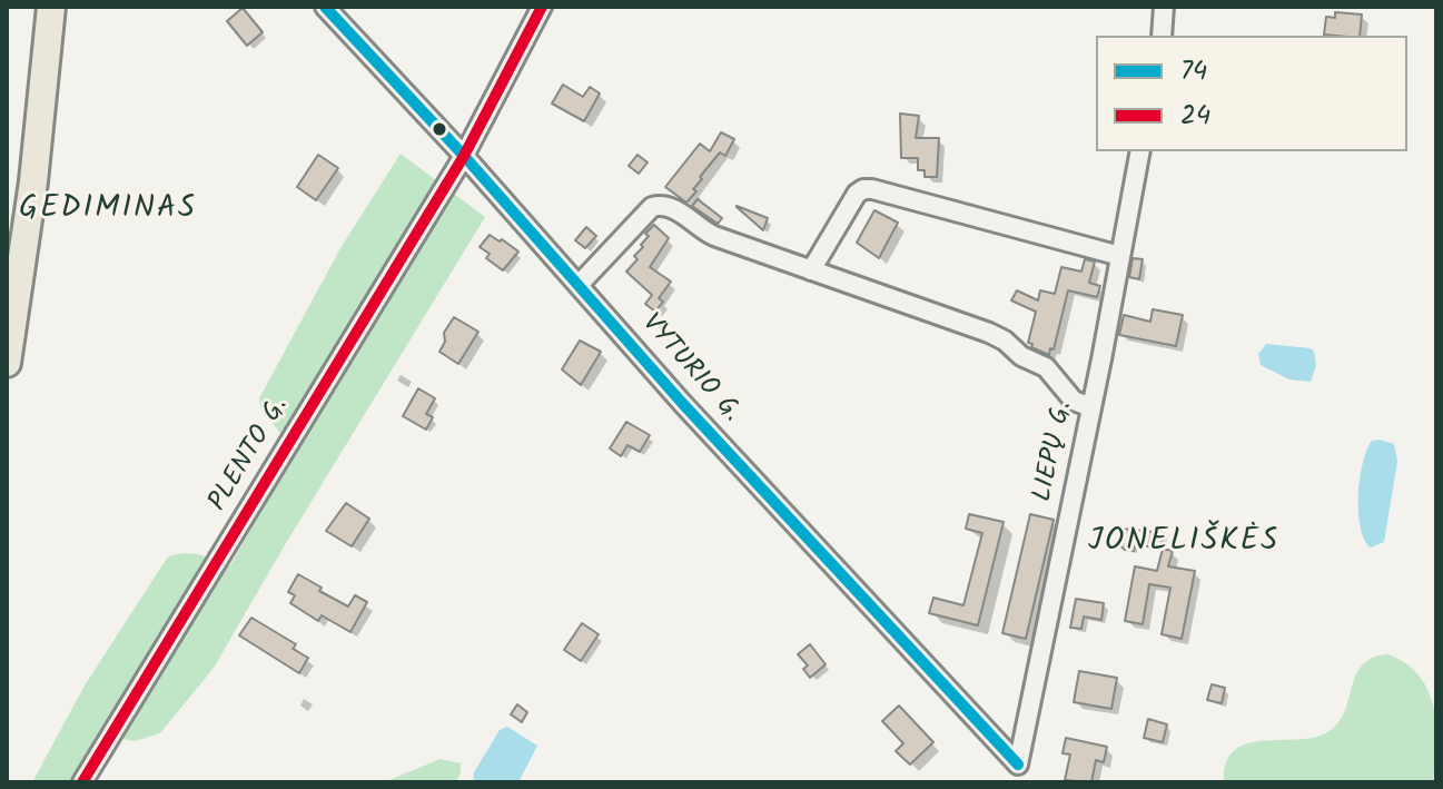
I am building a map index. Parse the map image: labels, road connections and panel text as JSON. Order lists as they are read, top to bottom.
{
  "streets": {
    "street": ["VYTURIO G.", "LIEPŲ G.", "PLENTO G."]
  },
  "crossings": [
    ["VYTURIO G.", "LIEPŲ G."],
    ["VYTURIO G.", "PLENTO G."]
  ],
  "districts": ["GEDIMINAS", "JONELIŠKĖS"],
  "lines": ["transit line 74", "transit line 24"],
  "legend": ["74", "24"]
}
